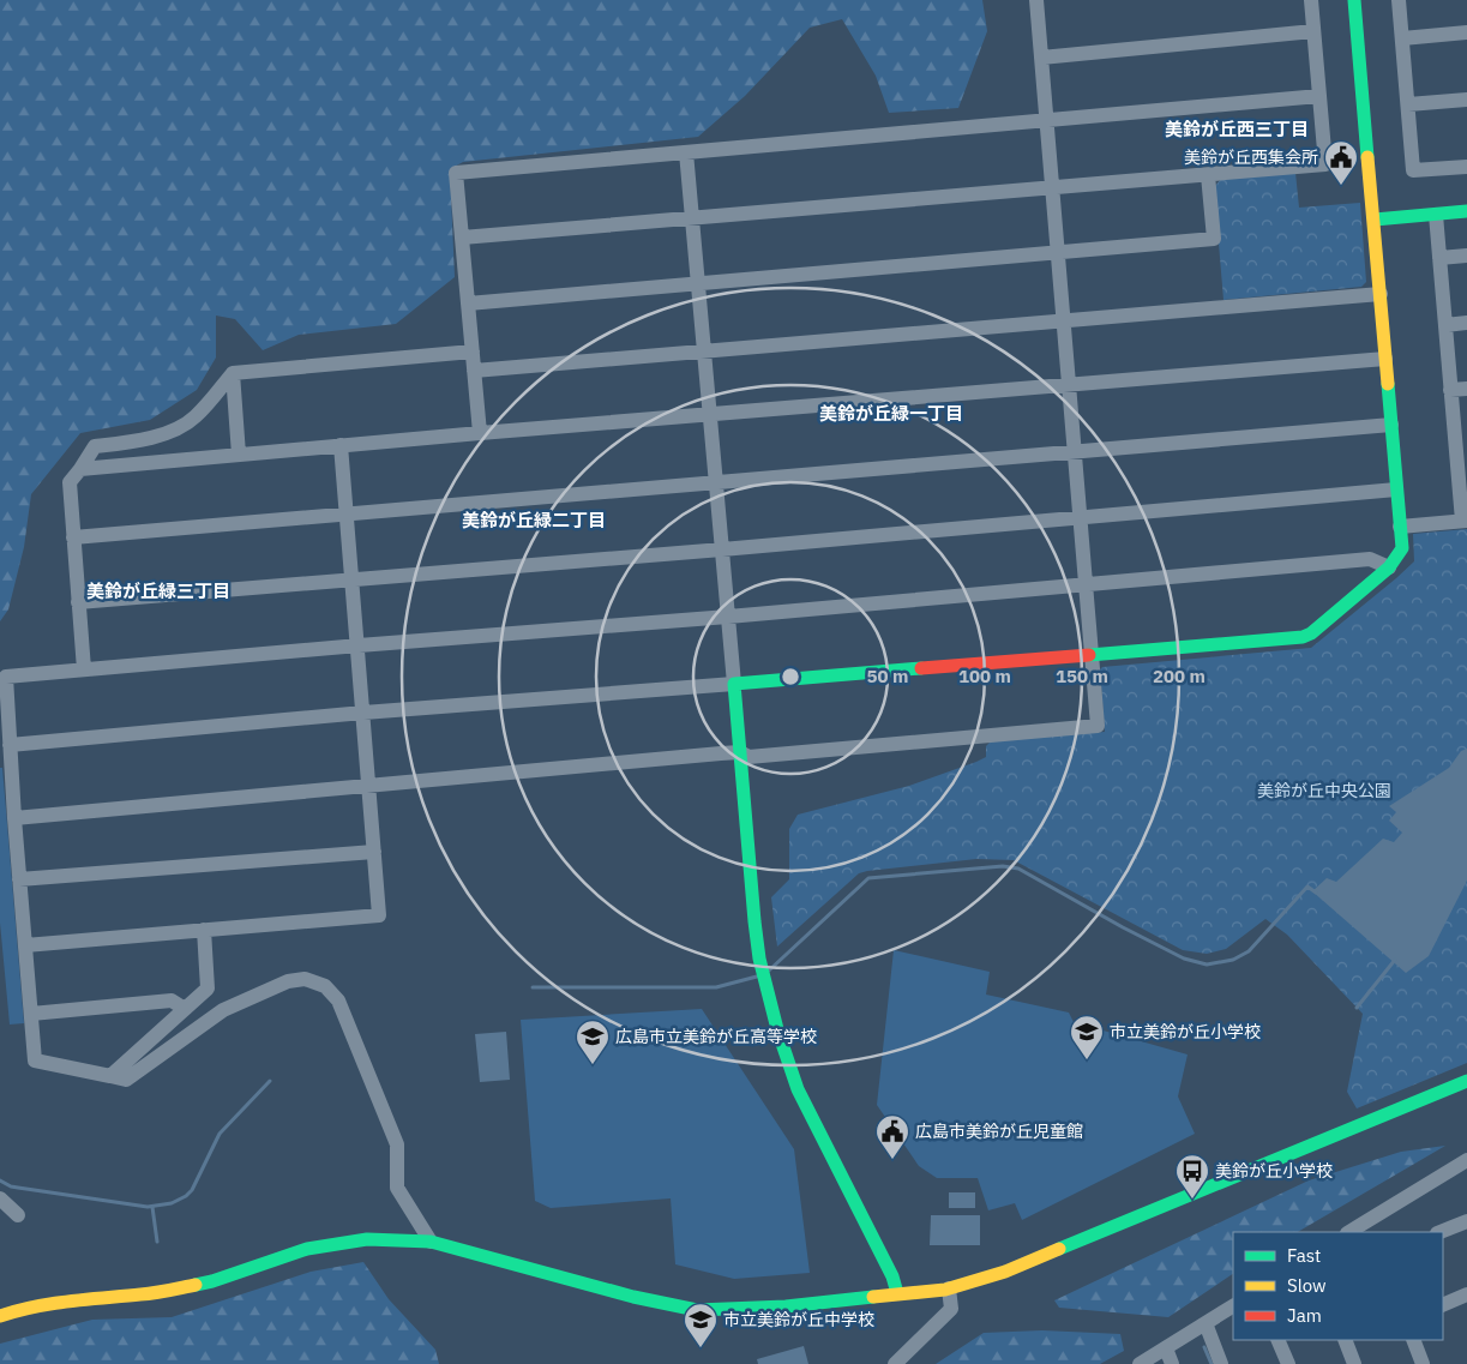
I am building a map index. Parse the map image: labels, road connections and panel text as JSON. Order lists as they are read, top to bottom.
{
  "districts": [
    "美鈴が丘西三丁目",
    "美鈴が丘緑一丁目",
    "美鈴が丘緑二丁目",
    "美鈴が丘緑三丁目"
  ],
  "parks": ["美鈴が丘中央公園"],
  "places": {
    "public building": ["美鈴が丘西集会所", "広島市美鈴が丘児童館"],
    "school or university": ["市立美鈴が丘小学校", "広島市立美鈴が丘高等学校", "市立美鈴が丘中学校"],
    "bus stop": ["美鈴が丘小学校"]
  },
  "legend": ["Fast", "Slow", "Jam"],
  "rings": [
    "50 m",
    "100 m",
    "150 m",
    "200 m"
  ]
}
